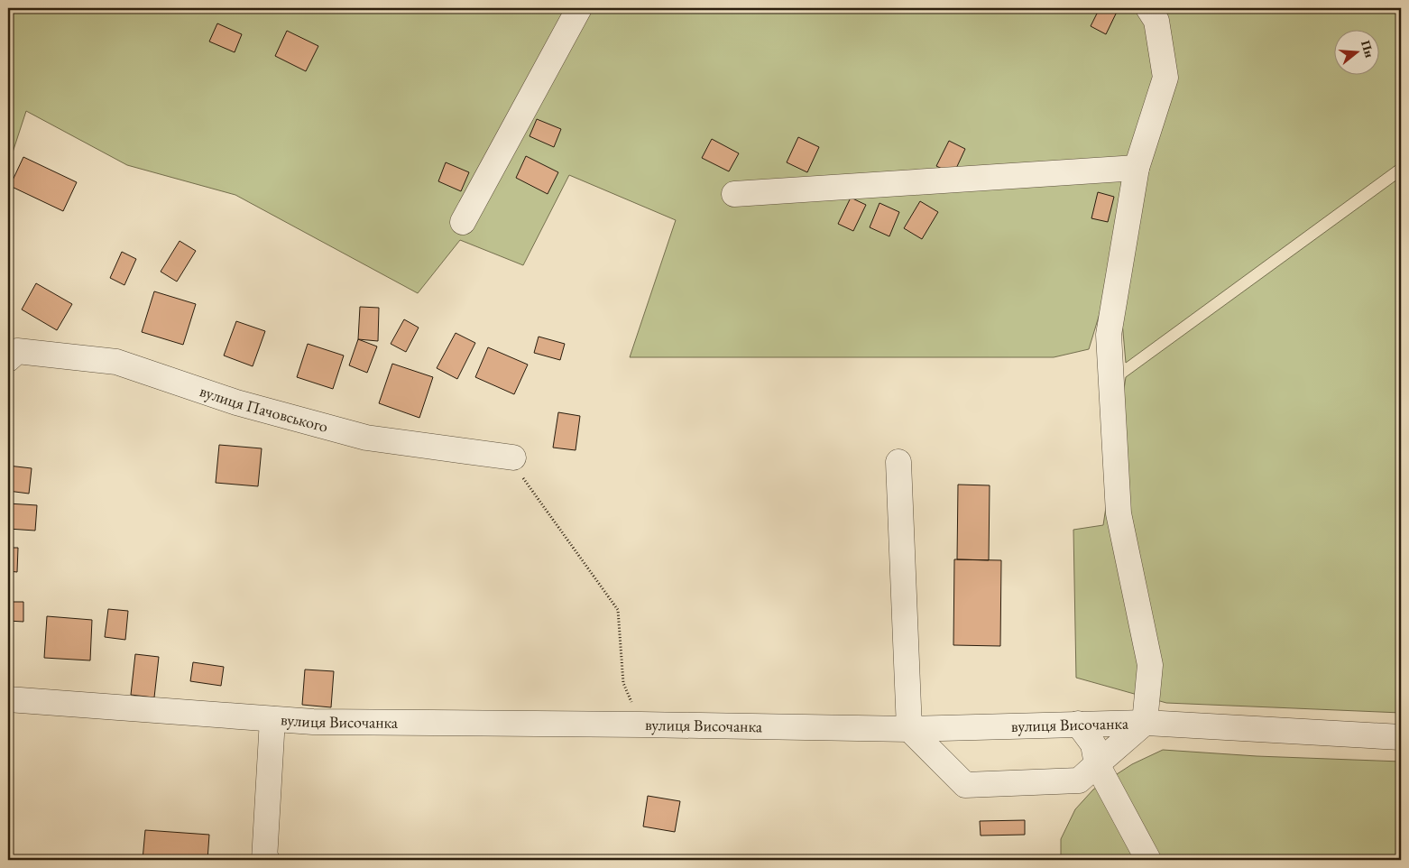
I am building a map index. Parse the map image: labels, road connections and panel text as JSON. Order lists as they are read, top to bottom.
{
  "streets": {
    "street": ["вулиця Пачовського", "вулиця Височанка"]
  },
  "north": "right"
}
